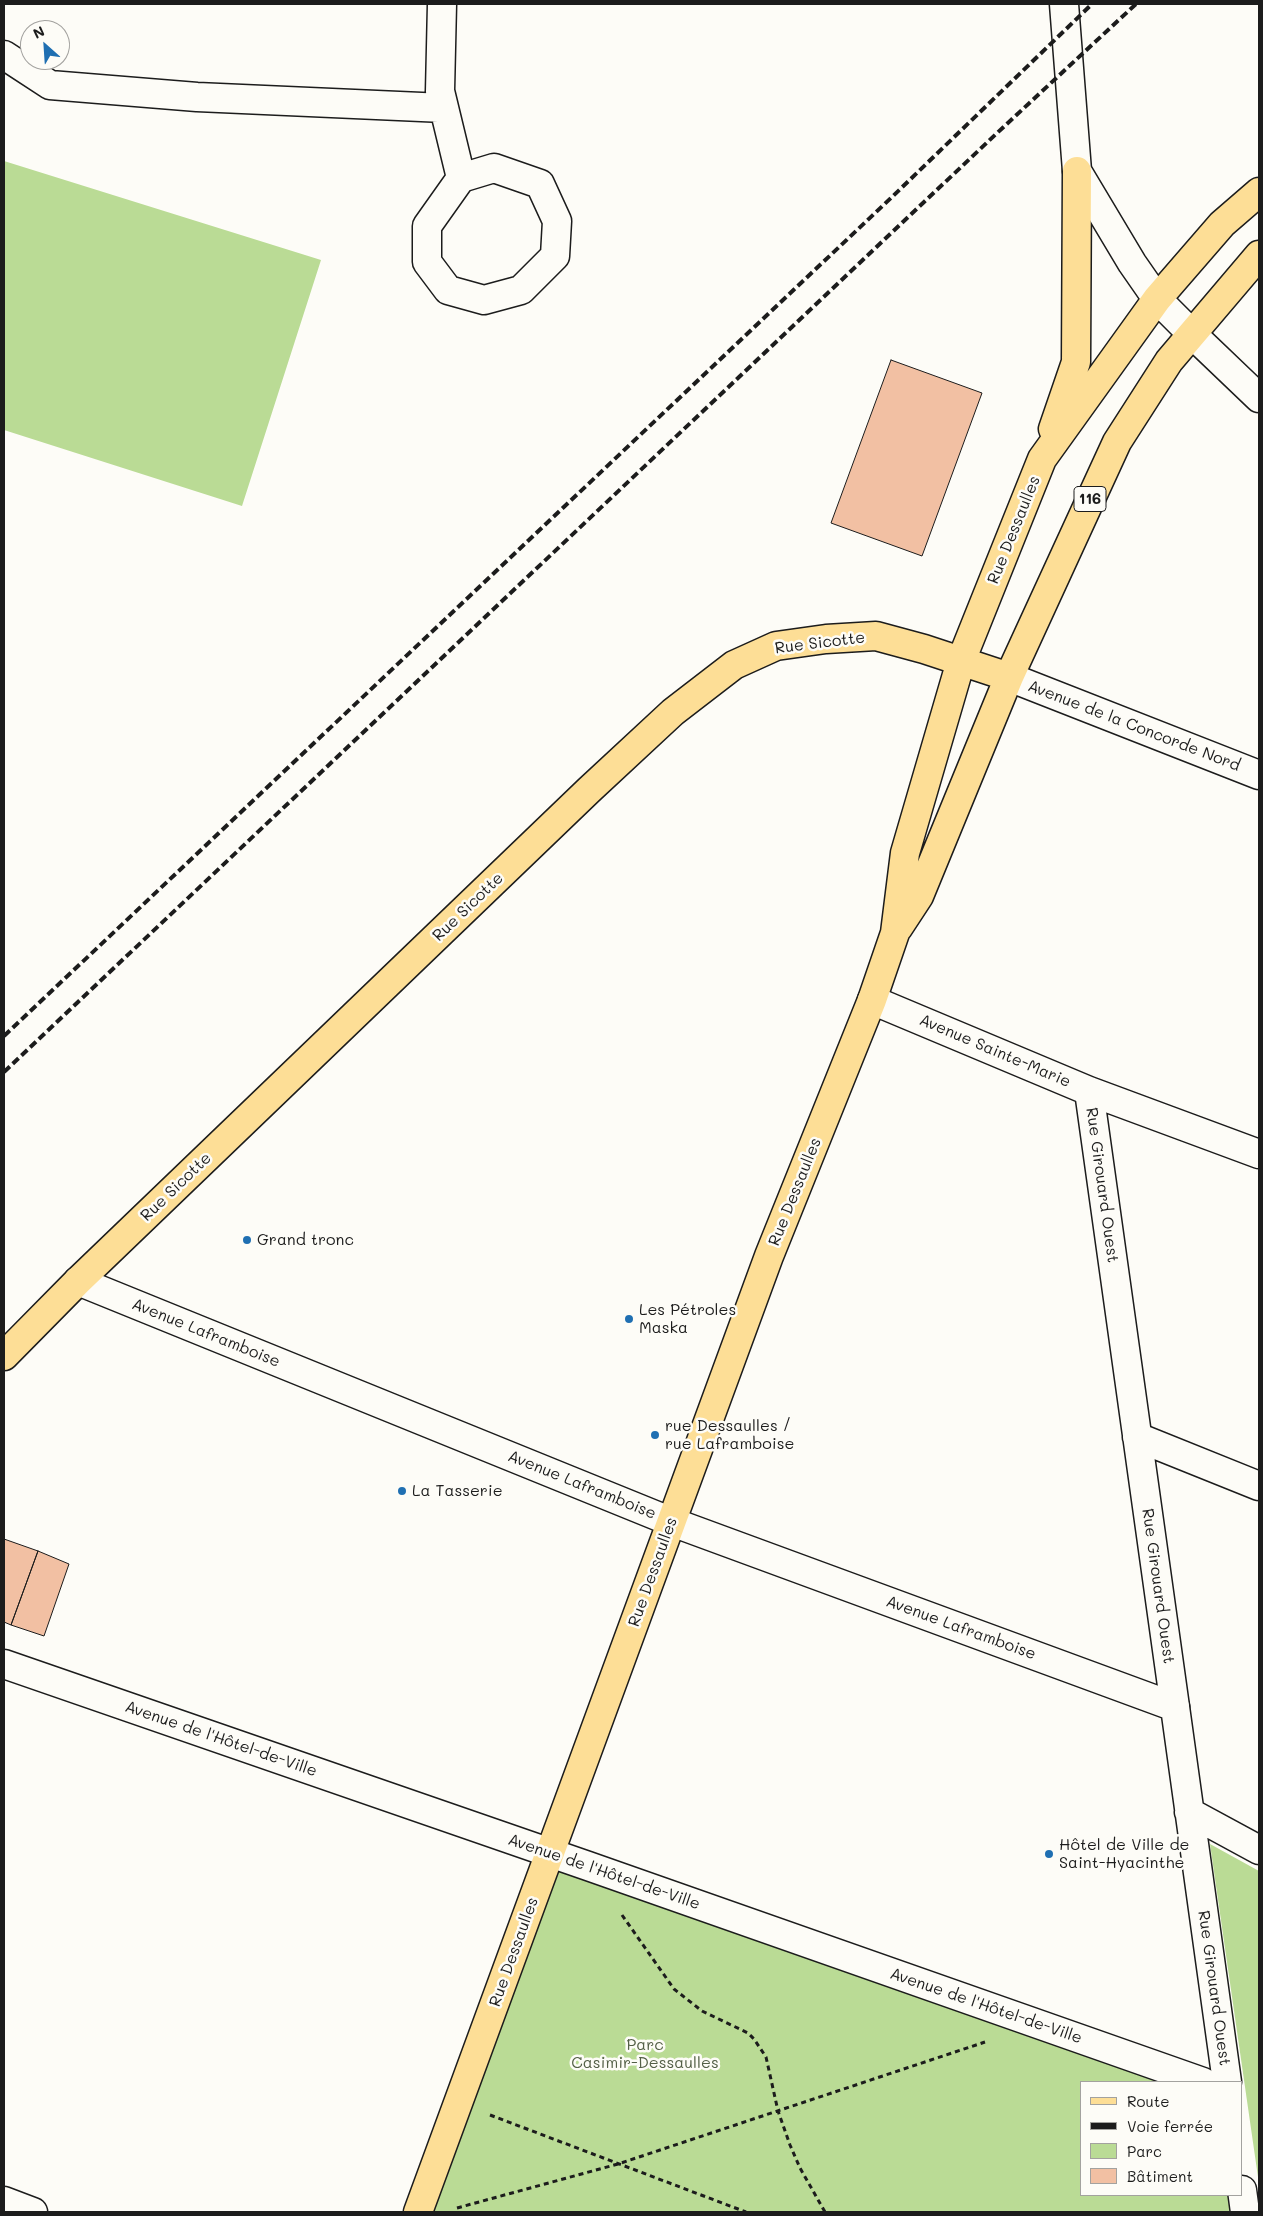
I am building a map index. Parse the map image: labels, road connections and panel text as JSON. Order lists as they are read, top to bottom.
{
  "streets": {
    "main road": ["116", "Rue Dessaulles", "Rue Sicotte"],
    "street": [
      "Avenue de la Concorde Nord",
      "Avenue Sainte-Marie",
      "Rue Girouard Ouest",
      "Avenue Laframboise",
      "Avenue de l'Hôtel-de-Ville"
    ]
  },
  "crossings": [
    ["Rue Dessaulles", "Rue Sicotte"],
    ["Rue Dessaulles", "Avenue de la Concorde Nord"],
    ["Rue Dessaulles", "Avenue Sainte-Marie"],
    ["Rue Dessaulles", "Avenue Laframboise"],
    ["Rue Dessaulles", "Avenue de l'Hôtel-de-Ville"],
    ["Rue Sicotte", "Avenue de la Concorde Nord"],
    ["Rue Sicotte", "Avenue Laframboise"],
    ["Avenue Sainte-Marie", "Rue Girouard Ouest"],
    ["Rue Girouard Ouest", "Avenue Laframboise"]
  ],
  "parks": ["Parc Casimir-Dessaulles"],
  "places": [
    "Grand tronc",
    "Les Pétroles Maska",
    "rue Dessaulles / rue Laframboise",
    "La Tasserie",
    "Hôtel de Ville de Saint-Hyacinthe"
  ],
  "legend": [
    "Route",
    "Voie ferrée",
    "Parc",
    "Bâtiment"
  ],
  "north": "top left"
}
